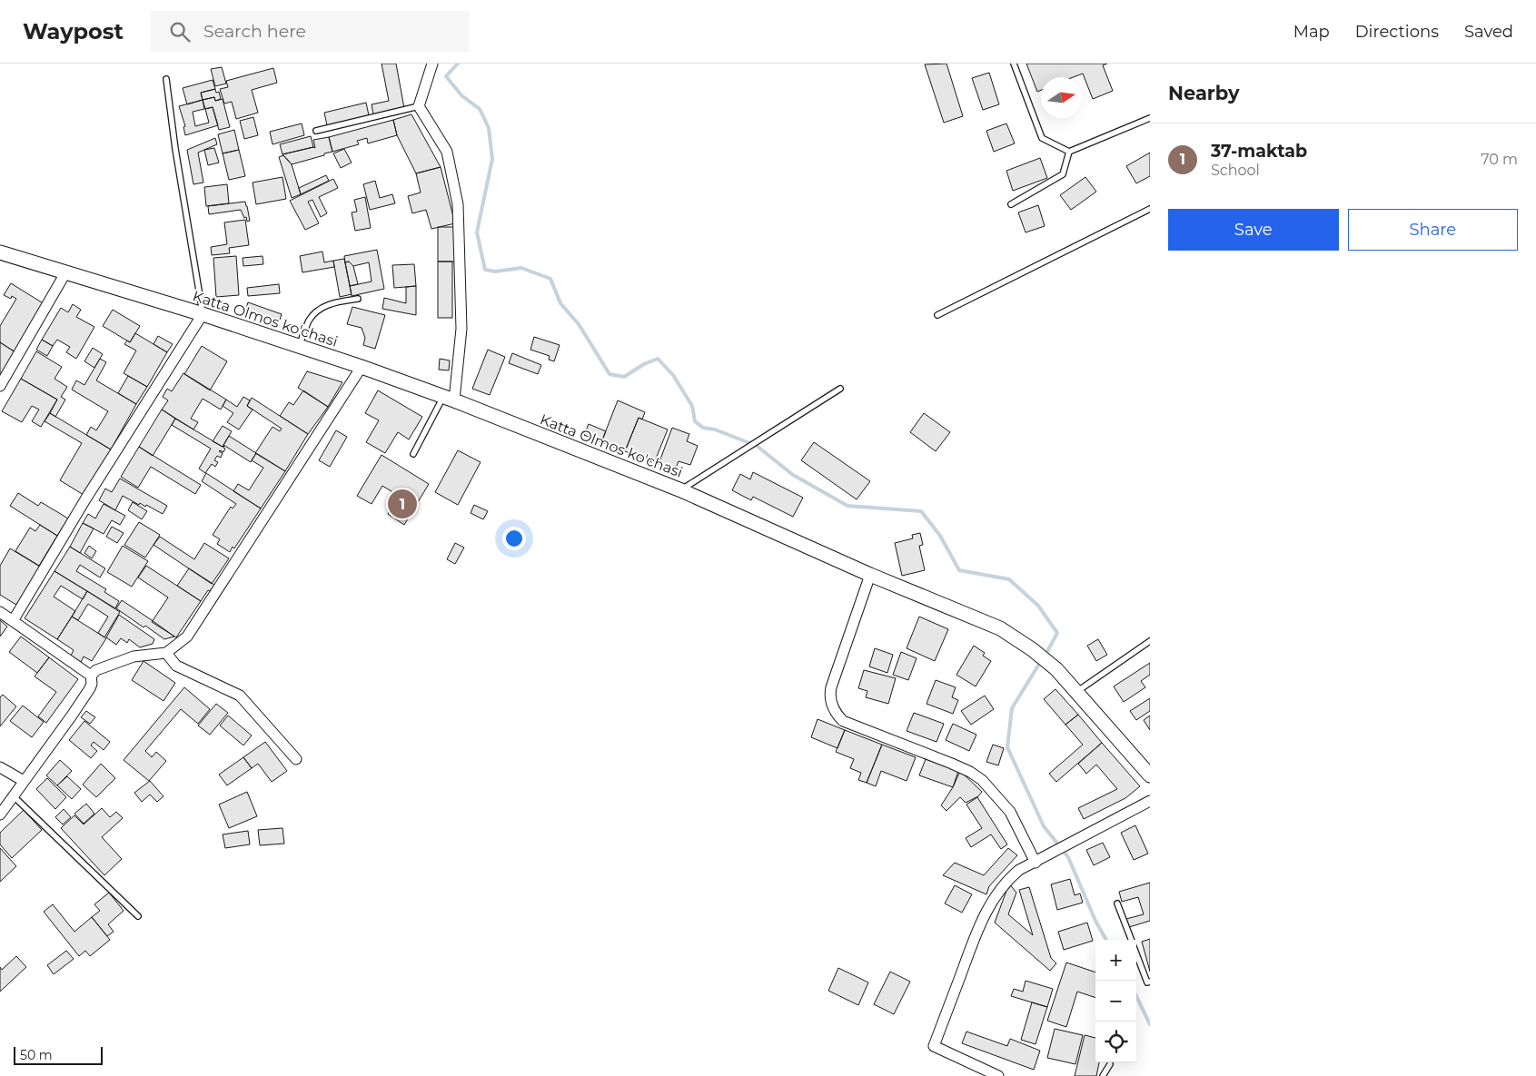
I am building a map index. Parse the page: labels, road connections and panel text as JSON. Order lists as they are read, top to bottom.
{
  "streets": {
    "street": ["Katta Olmos ko'chasi"]
  },
  "scale_bar": "50 m",
  "north": "right",
  "page": {
    "header": "Waypost",
    "search": "Search here",
    "nav": ["Map", "Directions", "Saved"],
    "heading": "Nearby",
    "list": [
      {
        "mark": "1",
        "name": "37-maktab",
        "note": "School",
        "value": "70 m"
      }
    ],
    "buttons": ["Save", "Share"],
    "pins": "1",
    "map_buttons": ["+", "−"],
    "scale": "50 m"
  }
}
